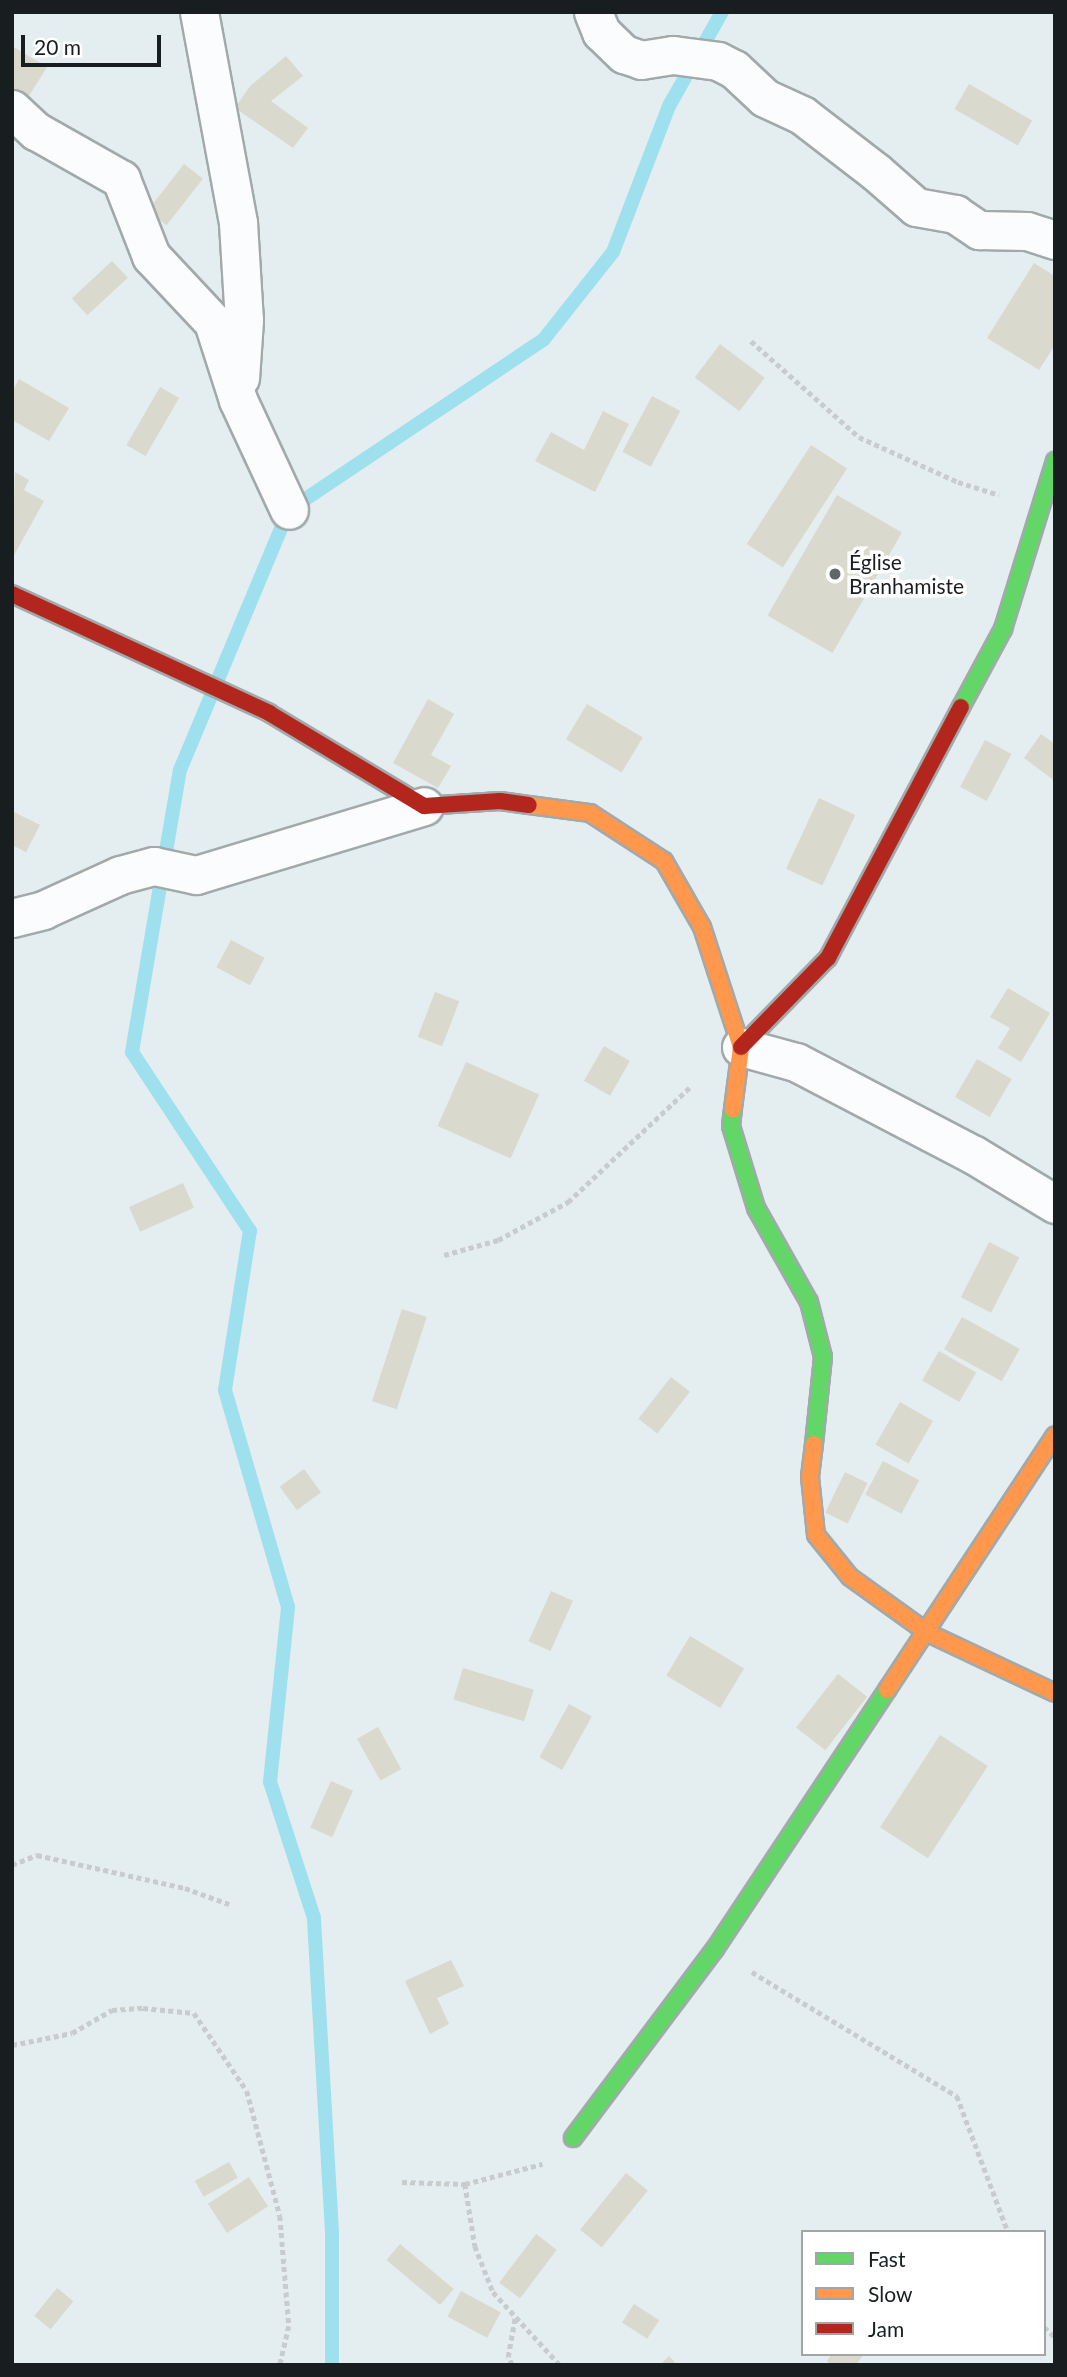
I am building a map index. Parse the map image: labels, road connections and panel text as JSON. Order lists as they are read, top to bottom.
{
  "places": ["Église Branhamiste"],
  "legend": ["Fast", "Slow", "Jam"],
  "scale_bar": "20 m"
}
